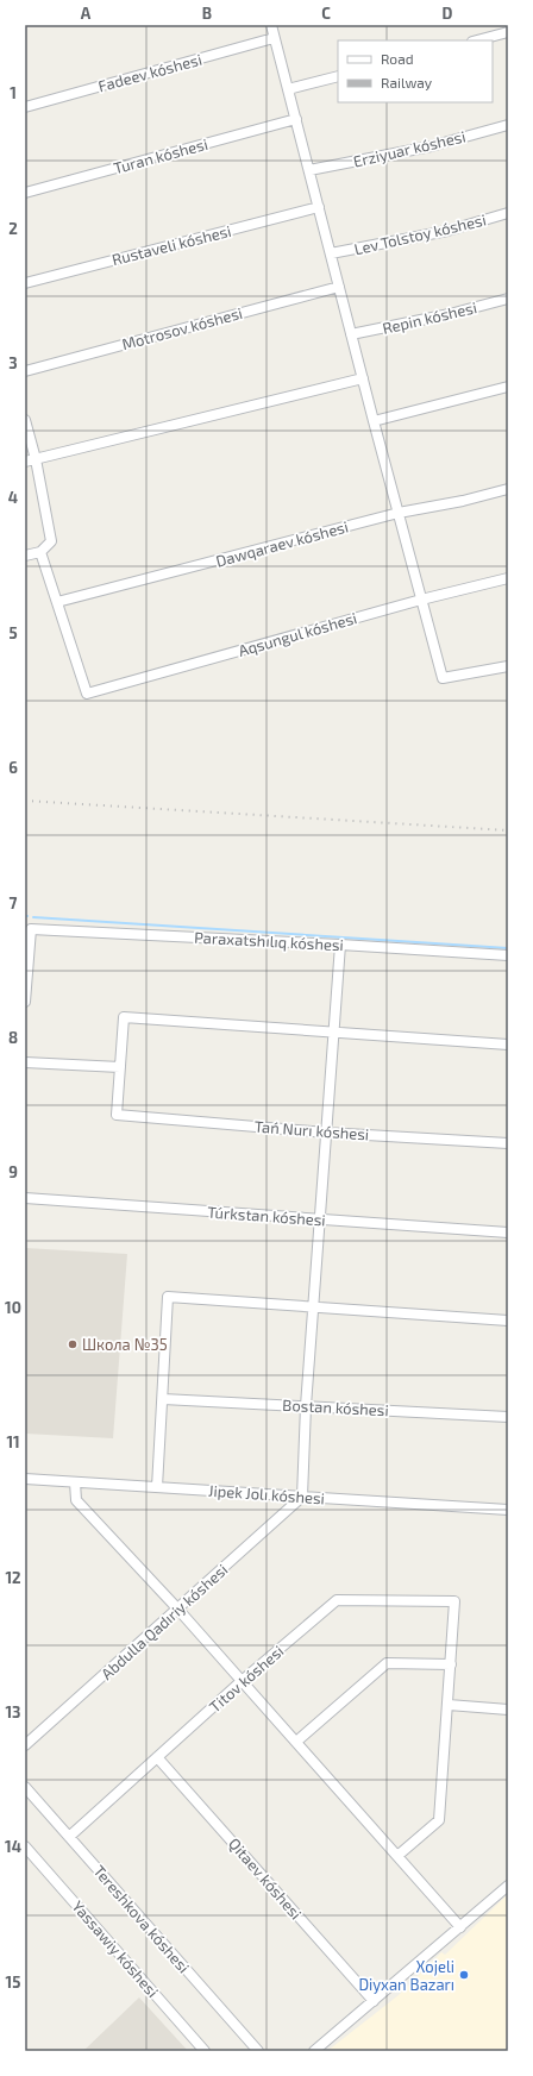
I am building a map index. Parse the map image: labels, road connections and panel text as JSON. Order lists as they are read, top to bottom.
{
  "streets": {
    "street": [
      "Fadeev kóshesi",
      "Erziyuar kóshesi",
      "Turan kóshesi",
      "Lev Tolstoy kóshesi",
      "Rustaveli kóshesi",
      "Repin kóshesi",
      "Motrosov kóshesi",
      "Dawqaraev kóshesi",
      "Aqsungul kóshesi",
      "Paraxatshılıq kóshesi",
      "Tań Nurı kóshesi",
      "Túrkstan kóshesi",
      "Bostan kóshesi",
      "Jipek Jolı kóshesi",
      "Abdulla Qadıriy kóshesi",
      "Titov kóshesi",
      "Qitaev kóshesi",
      "Tereshkova kóshesi",
      "Yassawiy kóshesi"
    ]
  },
  "crossings": [
    ["Dawqaraev kóshesi", "Aqsungul kóshesi"],
    ["Jipek Jolı kóshesi", "Abdulla Qadıriy kóshesi"],
    ["Titov kóshesi", "Qitaev kóshesi"],
    ["Titov kóshesi", "Tereshkova kóshesi"]
  ],
  "places": ["Школа №35", "Xojeli Diyxan Bazarı"],
  "legend": ["Road", "Railway"],
  "grid": {
    "columns": [
      "A",
      "B",
      "C",
      "D"
    ],
    "rows": [
      "1",
      "2",
      "3",
      "4",
      "5",
      "6",
      "7",
      "8",
      "9",
      "10",
      "11",
      "12",
      "13",
      "14",
      "15"
    ]
  }
}
